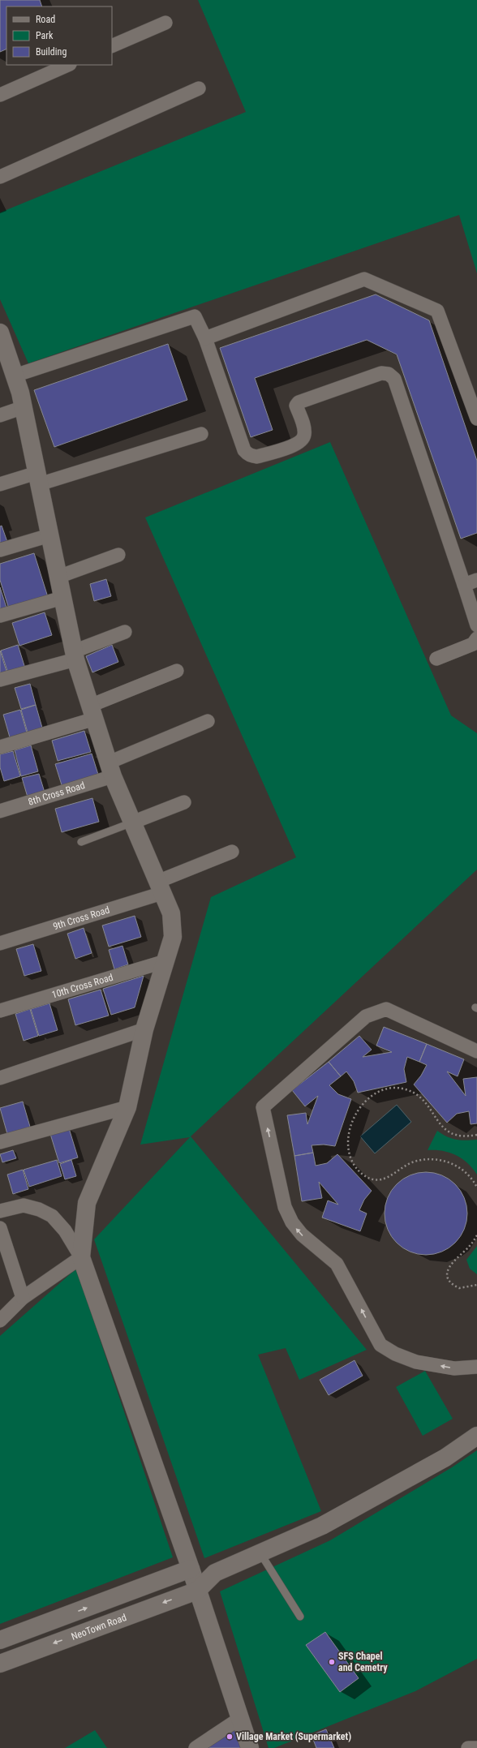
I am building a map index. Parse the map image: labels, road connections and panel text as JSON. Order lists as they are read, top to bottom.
{
  "streets": {
    "street": [
      "8th Cross Road",
      "9th Cross Road",
      "10th Cross Road",
      "NeoTown Road"
    ]
  },
  "places": ["SFS Chapel and Cemetry", "Village Market (Supermarket)"],
  "legend": ["Road", "Park", "Building"]
}
